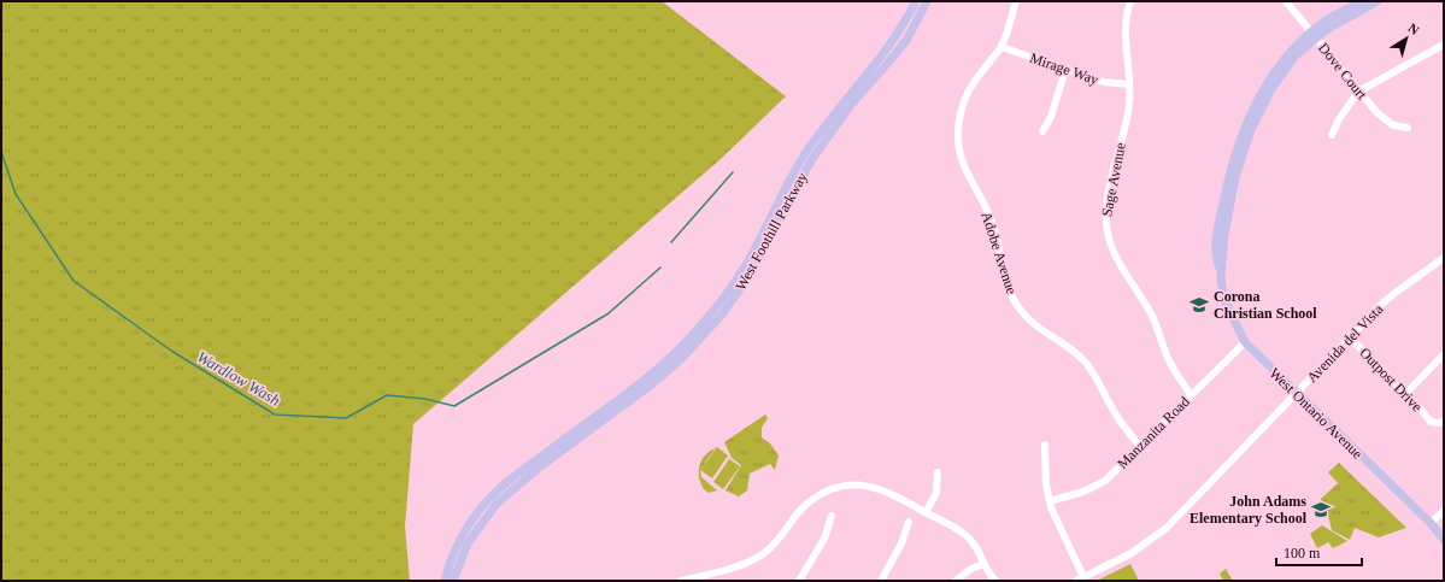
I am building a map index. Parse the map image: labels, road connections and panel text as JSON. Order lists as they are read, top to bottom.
{
  "streets": {
    "main road": ["West Foothill Parkway", "West Ontario Avenue"],
    "street": [
      "Mirage Way",
      "Dove Court",
      "Sage Avenue",
      "Adobe Avenue",
      "Avenida del Vista",
      "Outpost Drive",
      "Manzanita Road"
    ]
  },
  "crossings": [
    ["Mirage Way", "Sage Avenue"],
    ["Mirage Way", "Adobe Avenue"],
    ["Dove Court", "West Ontario Avenue"],
    ["Sage Avenue", "Manzanita Road"],
    ["Adobe Avenue", "Manzanita Road"],
    ["Avenida del Vista", "Outpost Drive"],
    ["Avenida del Vista", "West Ontario Avenue"],
    ["West Ontario Avenue", "Manzanita Road"]
  ],
  "water": ["Wardlow Wash"],
  "places": {
    "school or university": ["Corona Christian School", "John Adams Elementary School"]
  },
  "scale_bar": "100 m",
  "north": "top right"
}
